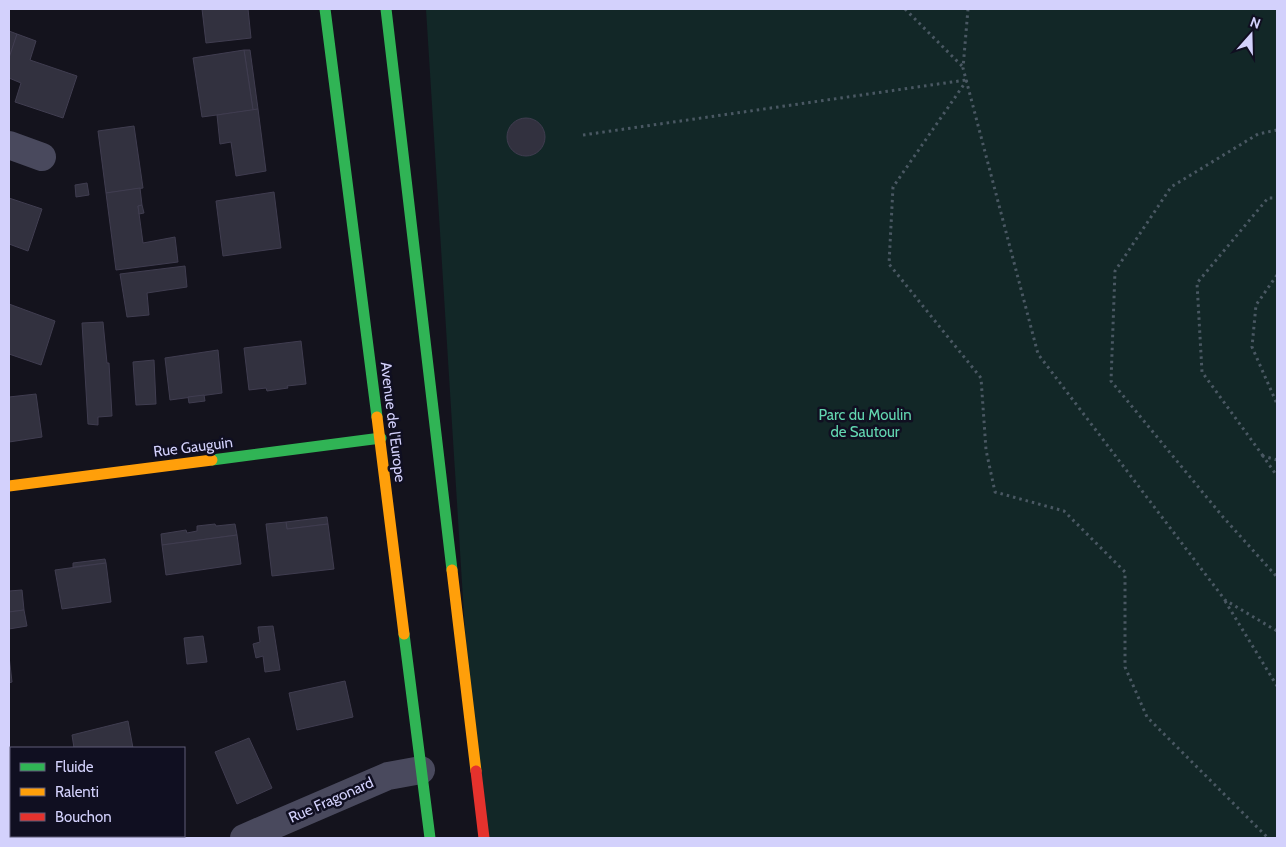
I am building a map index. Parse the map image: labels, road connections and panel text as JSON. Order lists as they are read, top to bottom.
{
  "streets": {
    "main road": ["Avenue de l'Europe", "Rue Gauguin"],
    "street": ["Rue Fragonard"]
  },
  "crossings": [
    ["Avenue de l'Europe", "Rue Gauguin"],
    ["Avenue de l'Europe", "Rue Fragonard"]
  ],
  "parks": ["Parc du Moulin de Sautour"],
  "legend": ["Fluide", "Ralenti", "Bouchon"],
  "north": "top"
}
